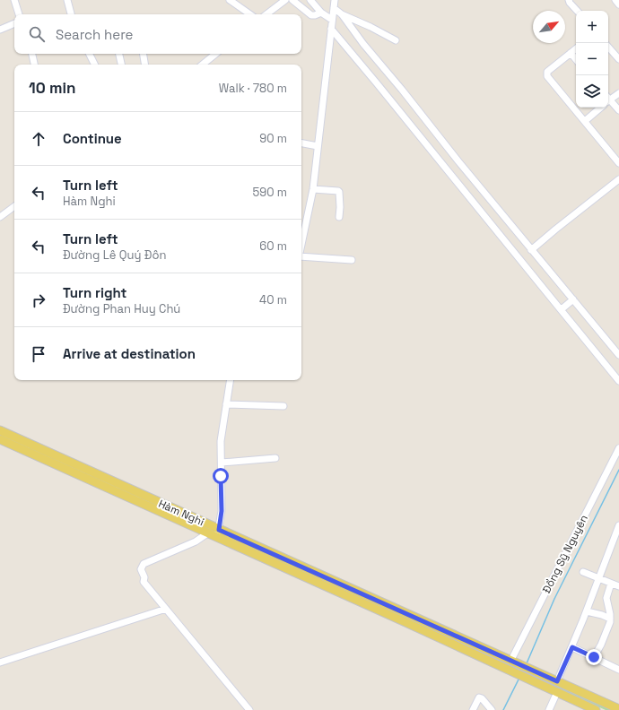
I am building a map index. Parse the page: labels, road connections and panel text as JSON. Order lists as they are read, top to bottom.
{
  "streets": {
    "main road": ["Hàm Nghi"],
    "street": ["Đồng Sỹ Nguyên"]
  },
  "crossings": [
    ["Hàm Nghi", "Đồng Sỹ Nguyên"]
  ],
  "north": "top right",
  "page": {
    "map_buttons": ["+", "−"],
    "search": "Search here",
    "heading": ["10 min", "Walk · 780 m"],
    "list": [
      ["Continue", "90 m"],
      ["Turn left", "Hàm Nghi", "590 m"],
      ["Turn left", "Đường Lê Quý Đôn", "60 m"],
      ["Turn right", "Đường Phan Huy Chú", "40 m"],
      "Arrive at destination"
    ]
  }
}
